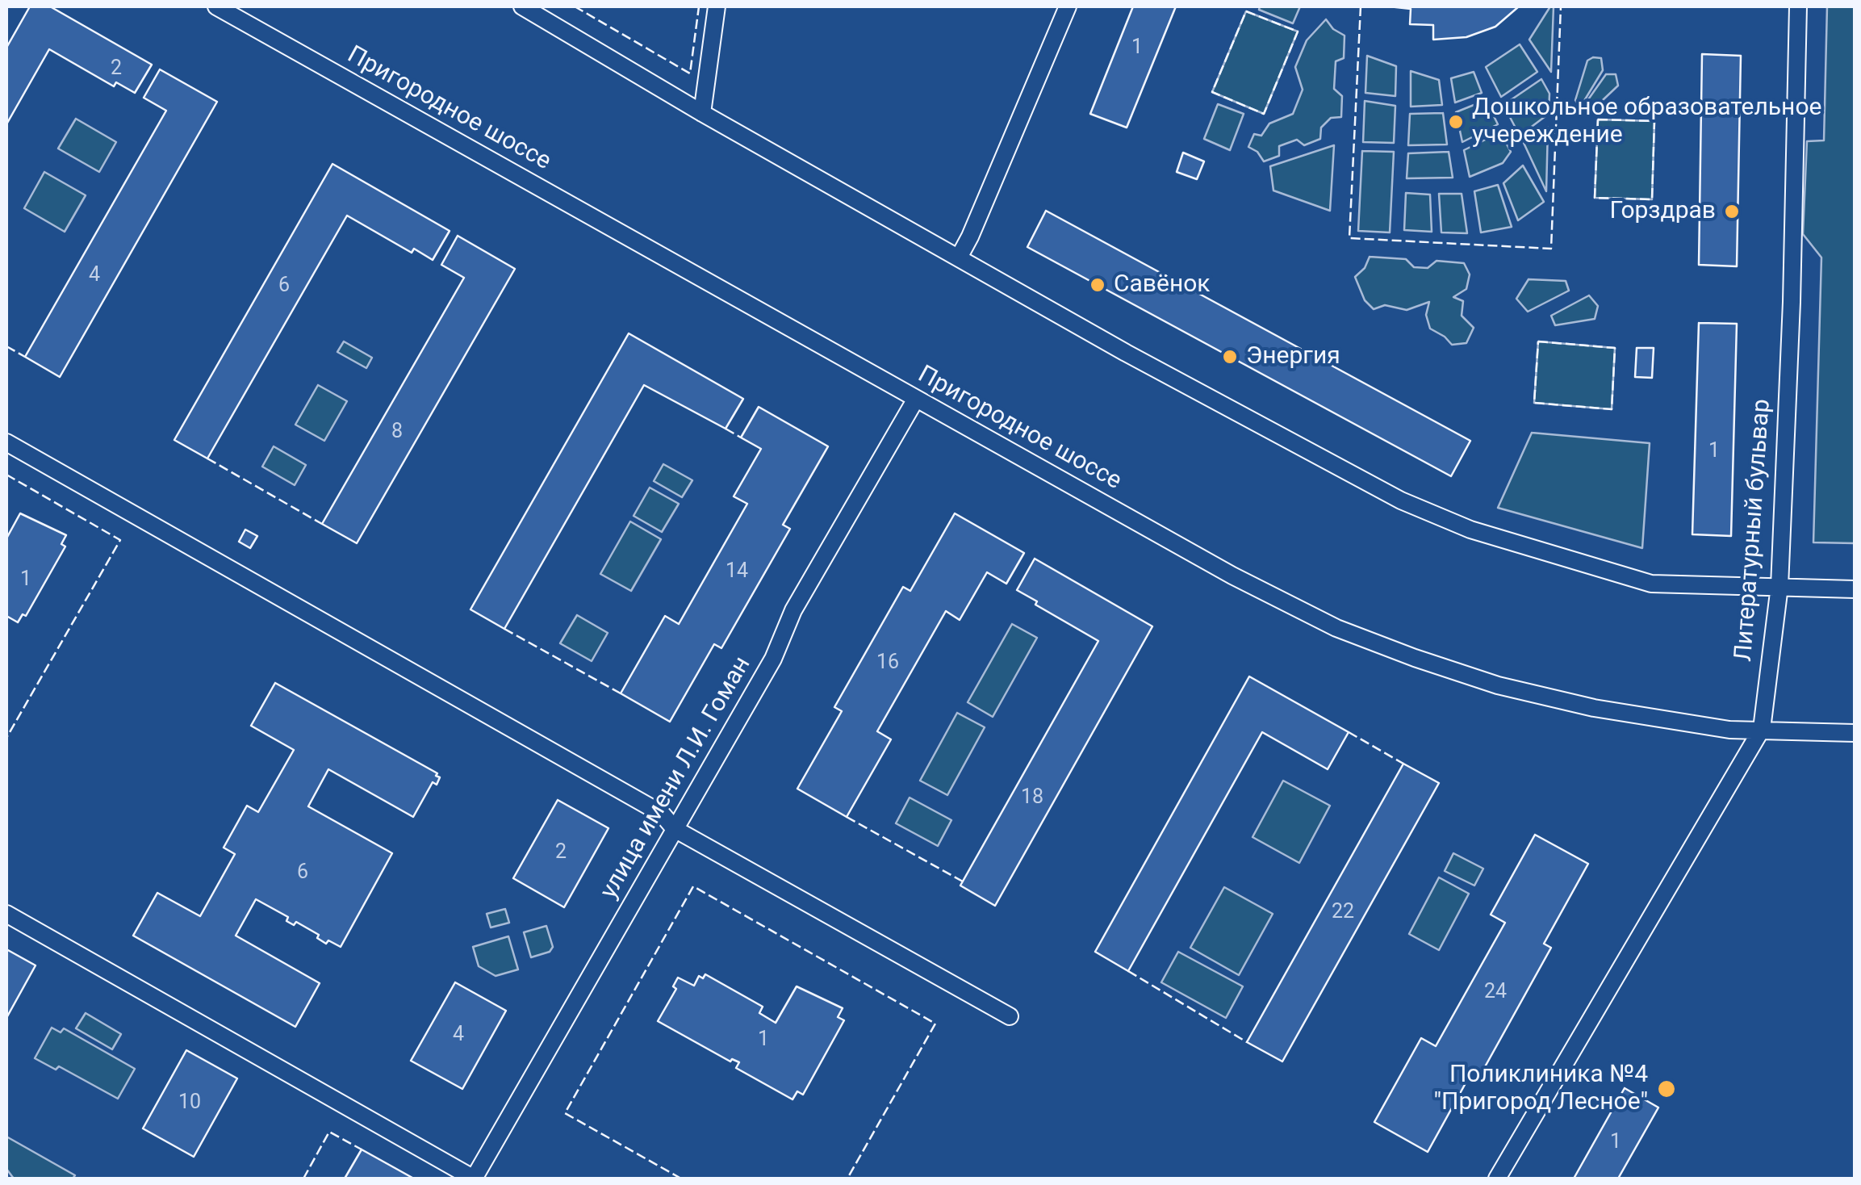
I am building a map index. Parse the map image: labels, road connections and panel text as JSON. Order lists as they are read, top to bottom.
{
  "streets": {
    "street": ["Пригородное шоссе", "Литературный бульвар", "улица имени Л.И. Гоман"]
  },
  "crossings": [
    ["Пригородное шоссе", "Литературный бульвар"],
    ["Пригородное шоссе", "улица имени Л.И. Гоман"]
  ],
  "places": [
    "Дошкольное образовательное учереждение",
    "Горздрав",
    "Савёнок",
    "Энергия",
    "Поликлиника №4 \"Пригород Лесное\""
  ],
  "house_numbers": [
    "1",
    "2",
    "4",
    "6",
    "8",
    "1",
    "14",
    "1",
    "16",
    "18",
    "2",
    "6",
    "22",
    "24",
    "4",
    "1",
    "10",
    "1"
  ]
}
